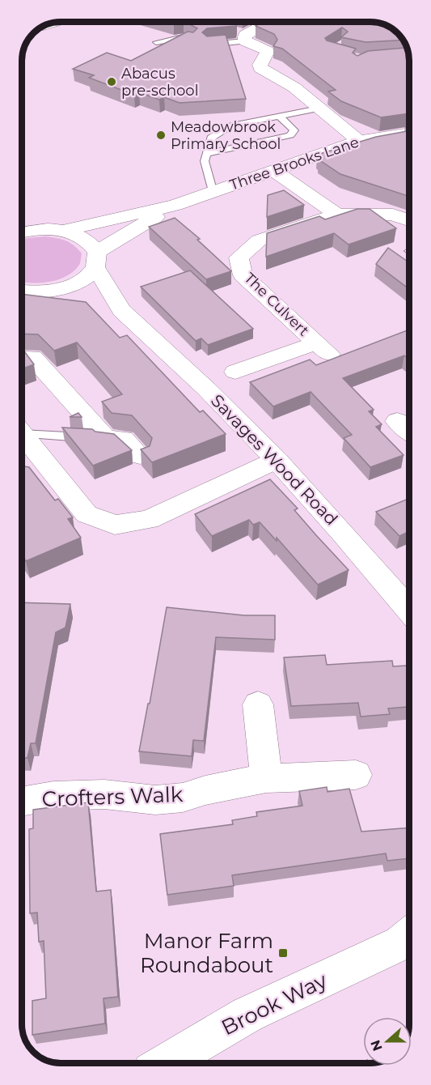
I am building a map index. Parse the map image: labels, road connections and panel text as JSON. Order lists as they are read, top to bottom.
{
  "streets": {
    "street": [
      "Three Brooks Lane",
      "The Culvert",
      "Savages Wood Road",
      "Crofters Walk",
      "Brook Way"
    ]
  },
  "crossings": [
    ["Three Brooks Lane", "Savages Wood Road"]
  ],
  "places": {
    "other": ["Abacus pre-school", "Meadowbrook Primary School"],
    "transit": ["Manor Farm Roundabout"]
  },
  "north": "left"
}
